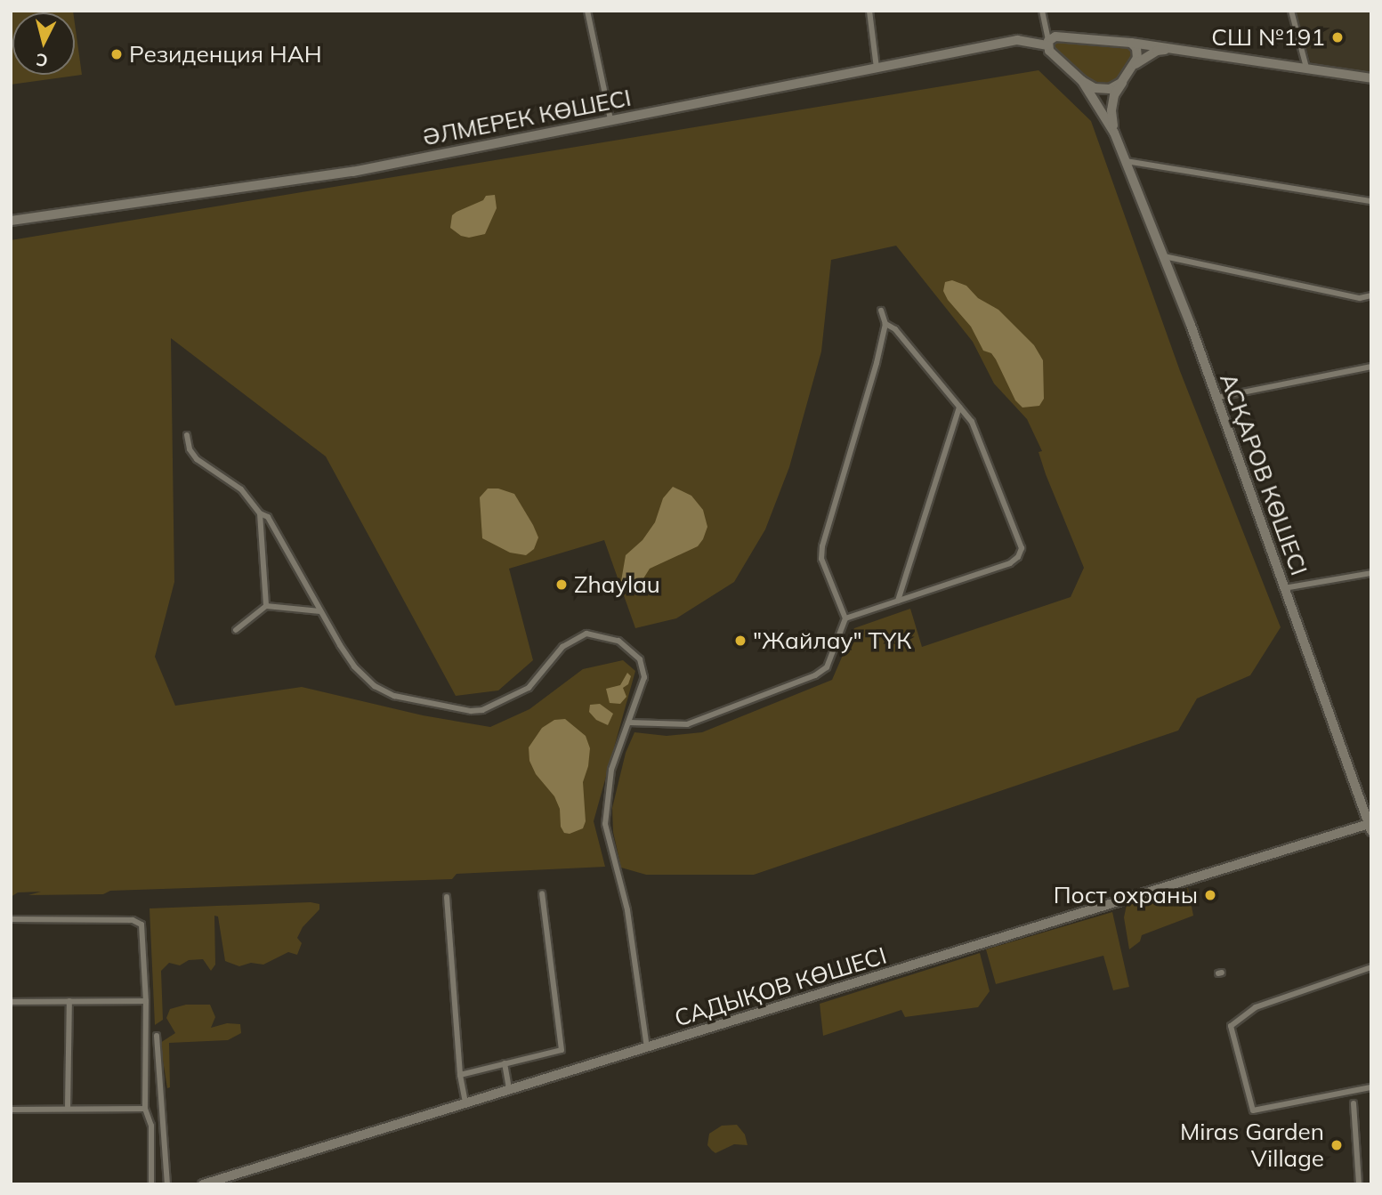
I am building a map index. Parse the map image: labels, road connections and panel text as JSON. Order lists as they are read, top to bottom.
{
  "streets": {
    "street": ["ӘЛМЕРЕК КӨШЕСІ", "АСҚАРОВ КӨШЕСІ", "САДЫҚОВ КӨШЕСІ"]
  },
  "crossings": [
    ["АСҚАРОВ КӨШЕСІ", "САДЫҚОВ КӨШЕСІ"]
  ],
  "places": [
    "СШ №191",
    "Резиденция НАН",
    "Zhaylau",
    "\"Жайлау\" ТҮК",
    "Пост охраны",
    "Miras Garden Village"
  ],
  "north": "bottom"
}
